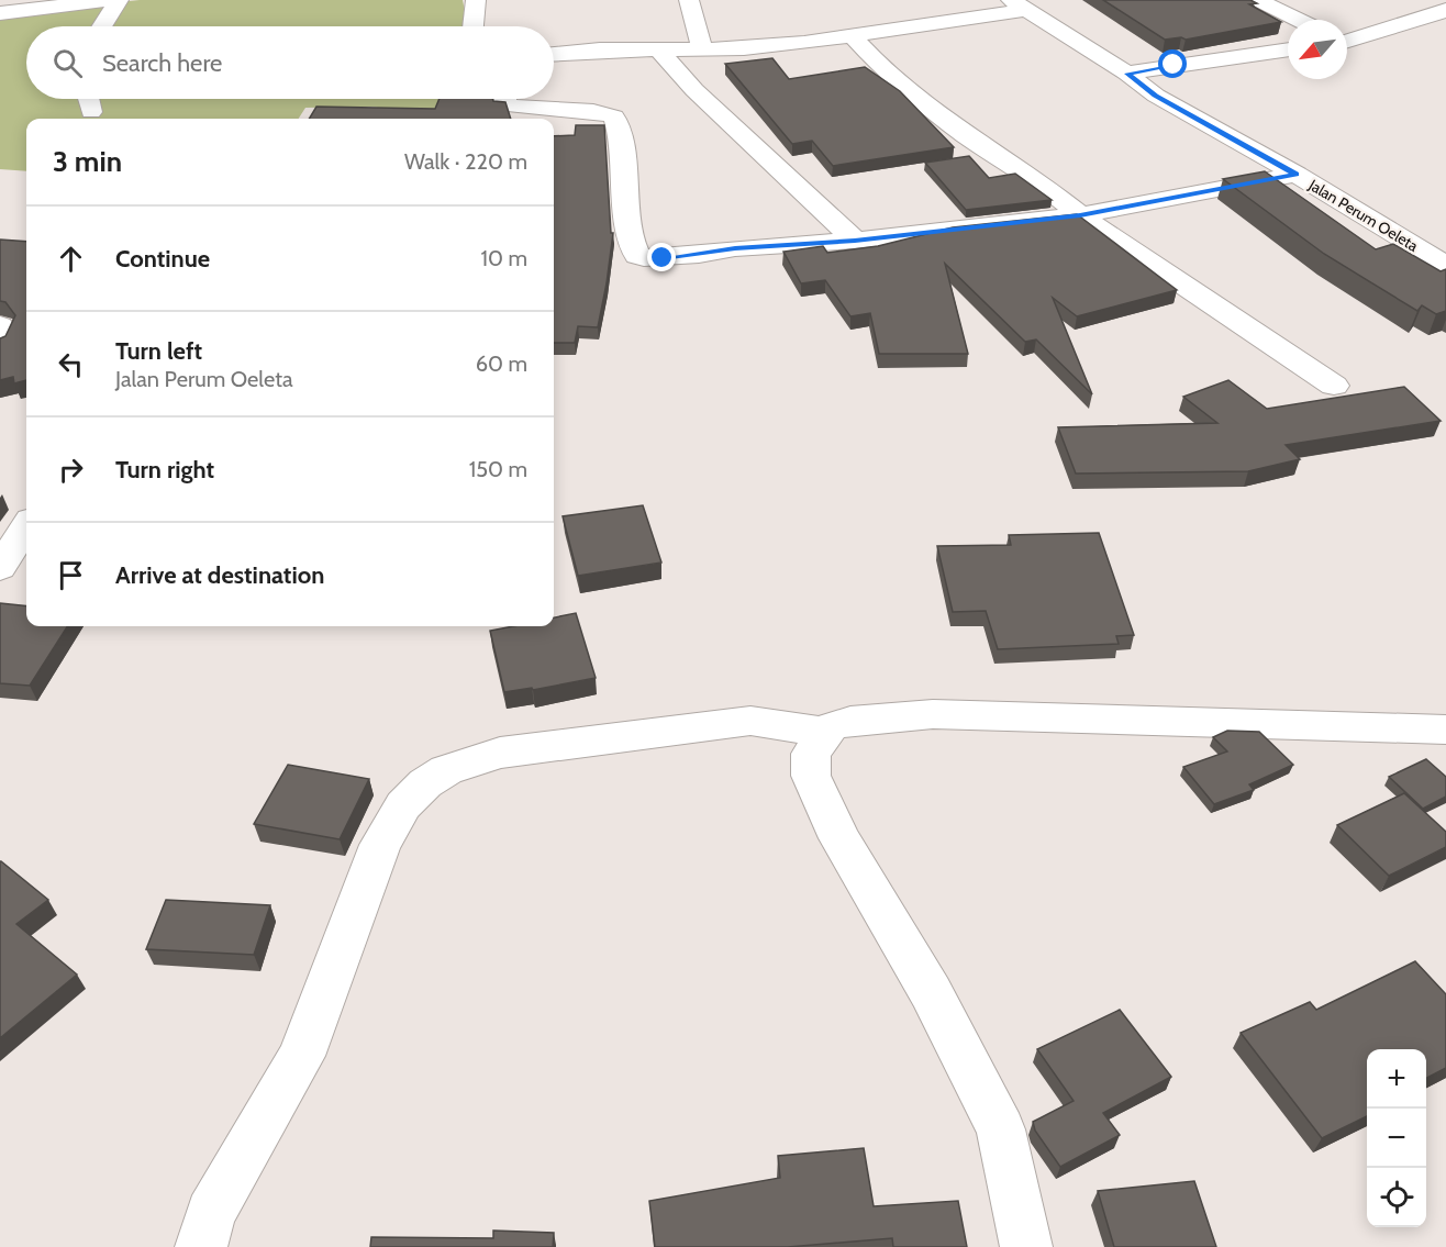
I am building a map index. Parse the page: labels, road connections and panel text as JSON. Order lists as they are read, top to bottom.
{
  "streets": {
    "street": ["Jalan Perum Oeleta"]
  },
  "north": "bottom left",
  "page": {
    "search": "Search here",
    "heading": ["3 min", "Walk · 220 m"],
    "list": [
      ["Continue", "10 m"],
      ["Turn left", "Jalan Perum Oeleta", "60 m"],
      ["Turn right", "150 m"],
      "Arrive at destination"
    ],
    "map_buttons": ["+", "−"]
  }
}
